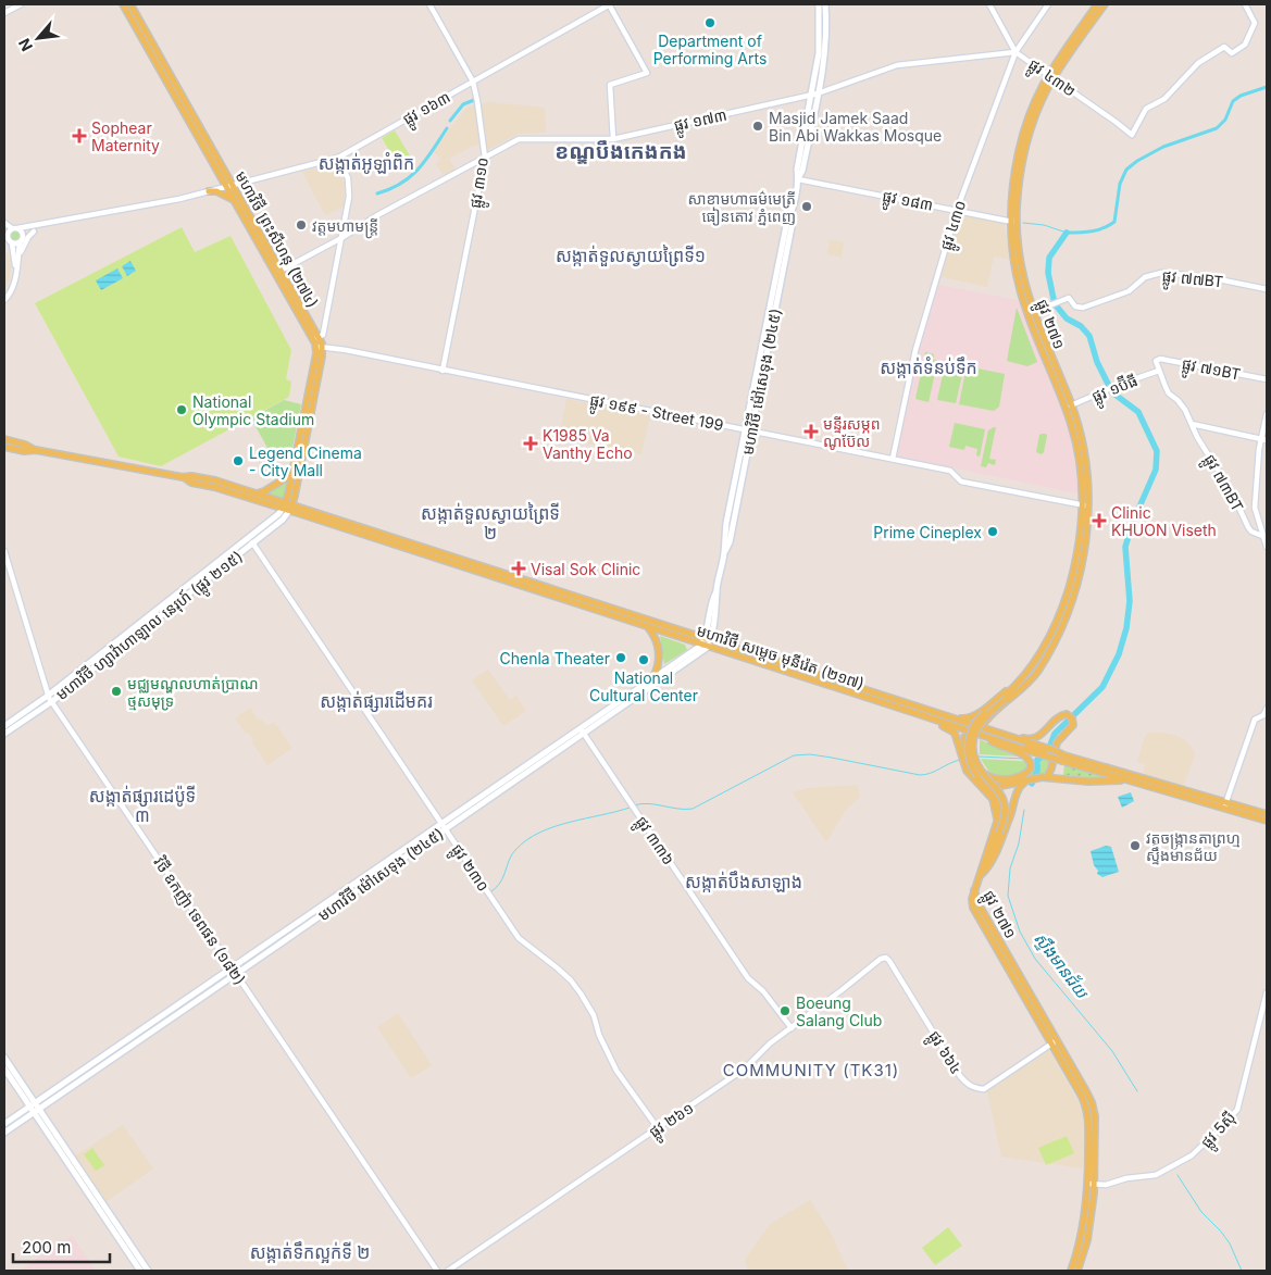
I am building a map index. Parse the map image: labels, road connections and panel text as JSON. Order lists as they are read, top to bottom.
{
  "streets": {
    "main road": [
      "មហាវិថី ព្រះសីហនុ (២៧៤)",
      "ផ្លូវ ២៧១",
      "មហាវិថី ម៉ៅសេទុង (២៤៥)",
      "មហាវិថី ហ្សាវ៉ាហាឡាល នេរុហ៍ (ផ្លូវ ២១៥)",
      "មហាវិថី សម្តេច មុនីរ៉េត (២១៧)"
    ],
    "street": [
      "ផ្លូវ ៤៣២",
      "ផ្លូវ ១៦៣",
      "ផ្លូវ ១៧៣",
      "ផ្លូវ ៣១០",
      "ផ្លូវ ១៨៣",
      "ផ្លូវ ៤៣០",
      "ផ្លូវ ៧៧BT",
      "ផ្លូវ ៧១BT",
      "ផ្លូវ ១ប៊ីធី",
      "ផ្លូវ ១៩៩ - Street 199",
      "ផ្លូវ ៧៣BT",
      "ផ្លូវ ៣៣៦",
      "ផ្លូវ ២៣០",
      "វិថី ឧកញ៉ា ទេពផន (១៨២)",
      "ផ្លូវ ៦៦៤",
      "ផ្លូវ ២៦១",
      "ផ្លូវ 5ស៊ី"
    ]
  },
  "crossings": [
    ["ផ្លូវ ៤៣២", "ផ្លូវ ១៧៣"],
    ["ផ្លូវ ៤៣២", "ផ្លូវ ៤៣០"],
    ["ផ្លូវ ៤៣២", "ផ្លូវ ២៧១"],
    ["ផ្លូវ ១៦៣", "ផ្លូវ ៣១០"],
    ["ផ្លូវ ១៦៣", "មហាវិថី ព្រះសីហនុ (២៧៤)"],
    ["ផ្លូវ ១៧៣", "ផ្លូវ ៣១០"],
    ["ផ្លូវ ១៧៣", "ផ្លូវ ៤៣០"],
    ["ផ្លូវ ១៧៣", "មហាវិថី ព្រះសីហនុ (២៧៤)"],
    ["ផ្លូវ ១៧៣", "មហាវិថី ម៉ៅសេទុង (២៤៥)"],
    ["ផ្លូវ ៣១០", "ផ្លូវ ១៩៩ - Street 199"],
    ["ផ្លូវ ១៨៣", "ផ្លូវ ៤៣០"],
    ["ផ្លូវ ១៨៣", "ផ្លូវ ២៧១"],
    ["ផ្លូវ ១៨៣", "មហាវិថី ម៉ៅសេទុង (២៤៥)"],
    ["ផ្លូវ ៤៣០", "ផ្លូវ ១៩៩ - Street 199"],
    ["មហាវិថី ព្រះសីហនុ (២៧៤)", "ផ្លូវ ១៩៩ - Street 199"],
    ["មហាវិថី ព្រះសីហនុ (២៧៤)", "មហាវិថី ហ្សាវ៉ាហាឡាល នេរុហ៍ (ផ្លូវ ២១៥)"],
    ["មហាវិថី ព្រះសីហនុ (២៧៤)", "មហាវិថី សម្តេច មុនីរ៉េត (២១៧)"],
    ["ផ្លូវ ៧៧BT", "ផ្លូវ ២៧១"],
    ["ផ្លូវ ២៧១", "ផ្លូវ ១ប៊ីធី"],
    ["ផ្លូវ ២៧១", "ផ្លូវ ១៩៩ - Street 199"],
    ["ផ្លូវ ២៧១", "ផ្លូវ ៦៦៤"],
    ["ផ្លូវ ២៧១", "ផ្លូវ 5ស៊ី"],
    ["ផ្លូវ ៧១BT", "ផ្លូវ ៧៣BT"],
    ["មហាវិថី ម៉ៅសេទុង (២៤៥)", "ផ្លូវ ១៩៩ - Street 199"],
    ["មហាវិថី ម៉ៅសេទុង (២៤៥)", "មហាវិថី សម្តេច មុនីរ៉េត (២១៧)"],
    ["មហាវិថី ម៉ៅសេទុង (២៤៥)", "ផ្លូវ ៣៣៦"],
    ["មហាវិថី ម៉ៅសេទុង (២៤៥)", "ផ្លូវ ២៣០"],
    ["មហាវិថី ម៉ៅសេទុង (២៤៥)", "វិថី ឧកញ៉ា ទេពផន (១៨២)"],
    ["ផ្លូវ ១ប៊ីធី", "ផ្លូវ ៧៣BT"],
    ["មហាវិថី ហ្សាវ៉ាហាឡាល នេរុហ៍ (ផ្លូវ ២១៥)", "មហាវិថី សម្តេច មុនីរ៉េត (២១៧)"],
    ["មហាវិថី ហ្សាវ៉ាហាឡាល នេរុហ៍ (ផ្លូវ ២១៥)", "ផ្លូវ ២៣០"],
    ["មហាវិថី ហ្សាវ៉ាហាឡាល នេរុហ៍ (ផ្លូវ ២១៥)", "វិថី ឧកញ៉ា ទេពផន (១៨២)"],
    ["ផ្លូវ ៣៣៦", "ផ្លូវ ២៦១"],
    ["ផ្លូវ ២៣០", "ផ្លូវ ២៦១"],
    ["ផ្លូវ ៦៦៤", "ផ្លូវ ២៦១"]
  ],
  "districts": [
    "ខណ្ឌបឹងកេងកង",
    "សង្កាត់អូឡាំពិក",
    "សង្កាត់ទួលស្វាយព្រៃទី១",
    "សង្កាត់ទំនប់ទឹក",
    "សង្កាត់ទួលស្វាយព្រៃទី ២",
    "សង្កាត់ផ្សារដើមគរ",
    "សង្កាត់ផ្សារដេប៉ូទី ៣",
    "សង្កាត់បឹងសាឡាង",
    "COMMUNITY (TK31)",
    "សង្កាត់ទឹកល្អក់ទី ២"
  ],
  "water": ["ស្ទឹងមានជ័យ"],
  "places": {
    "other": [
      "Department of Performing Arts",
      "Masjid Jamek Saad Bin Abi Wakkas Mosque",
      "សាខាមហាធម៌មេត្រី ធៀនតោវ ភ្នំពេញ",
      "វត្តមហាមន្រ្តី",
      "National Olympic Stadium",
      "Legend Cinema - City Mall",
      "Prime Cineplex",
      "Chenla Theater",
      "National Cultural Center",
      "មជ្ឈមណ្ឌលហាត់ប្រាណ ថ្មសមុទ្រ",
      "វត្តចង្ក្រានតាព្រហ្ម ស្ទឹងមានជ័យ",
      "Boeung Salang Club"
    ],
    "health": [
      "Sophear Maternity",
      "មន្ទីរសម្ភព ណូប៊ែល",
      "K1985 Va Vanthy Echo",
      "Clinic KHUON Viseth",
      "Visal Sok Clinic"
    ]
  },
  "scale_bar": "200 m",
  "north": "bottom left"
}
